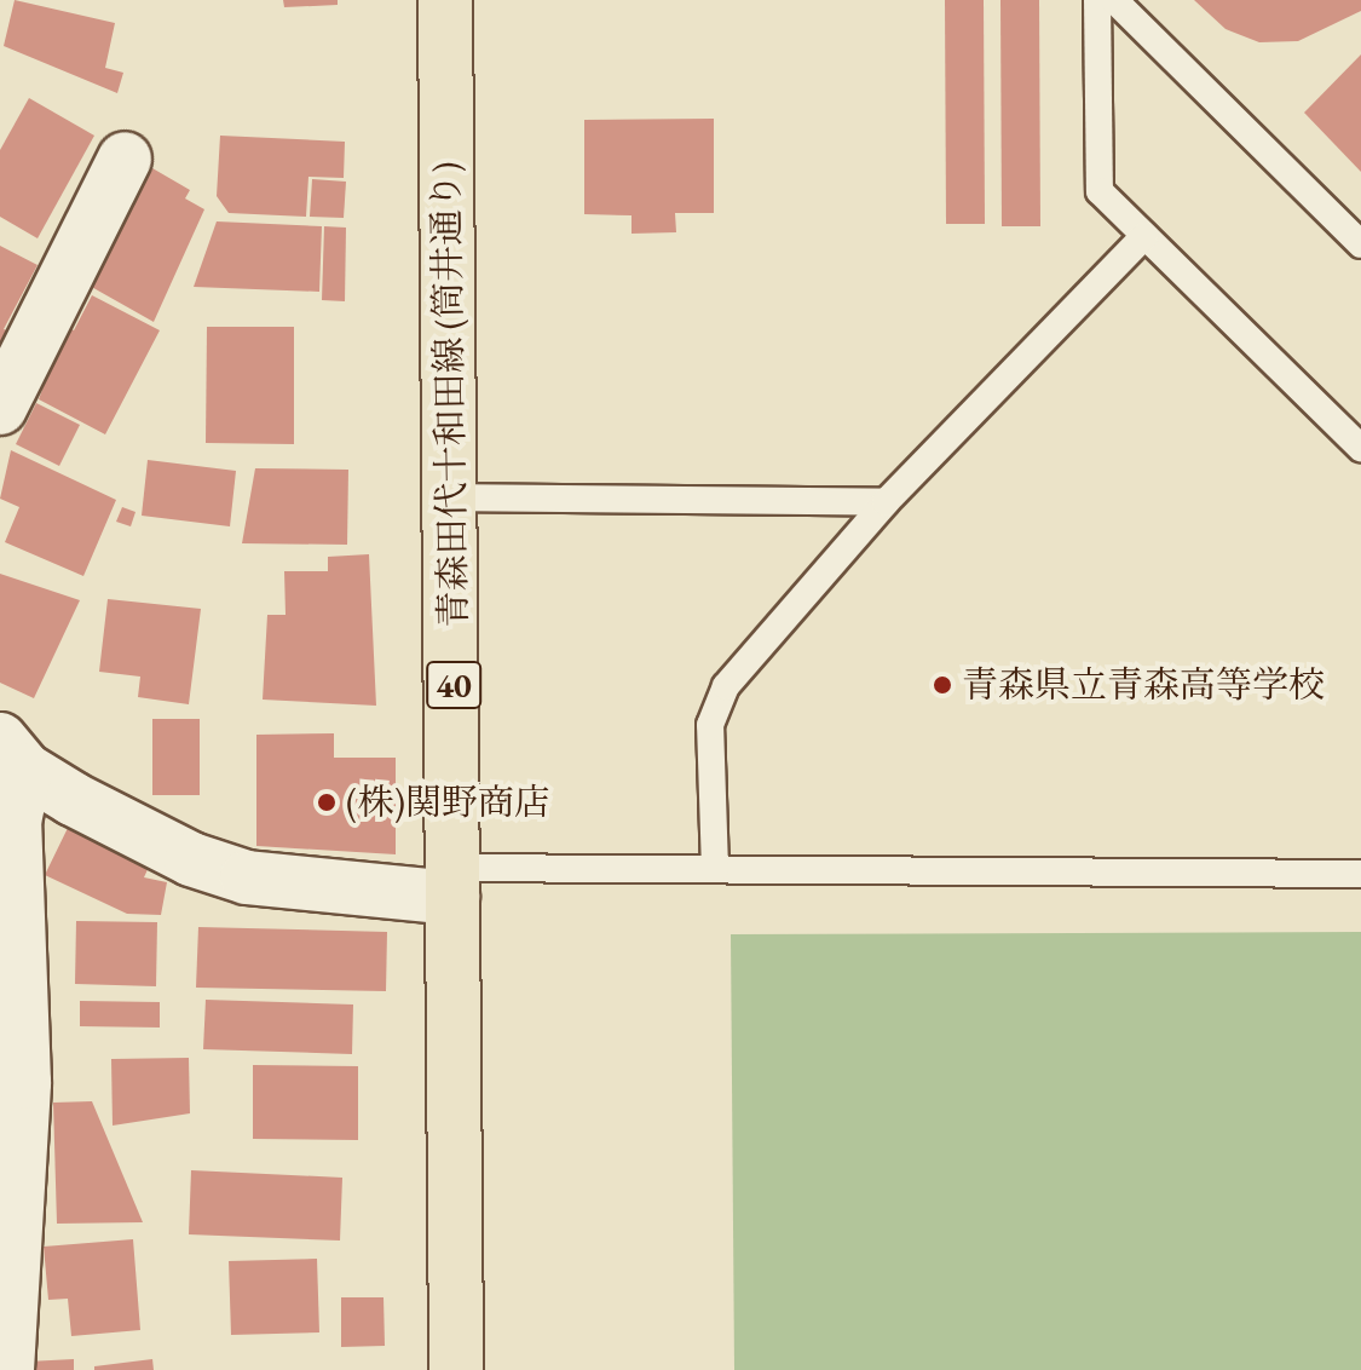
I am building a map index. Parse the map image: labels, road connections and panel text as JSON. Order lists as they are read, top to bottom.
{
  "streets": {
    "main road": ["青森田代十和田線 (筒井通り)", "40"]
  },
  "places": ["青森県立青森高等学校", "(株)関野商店"]
}
